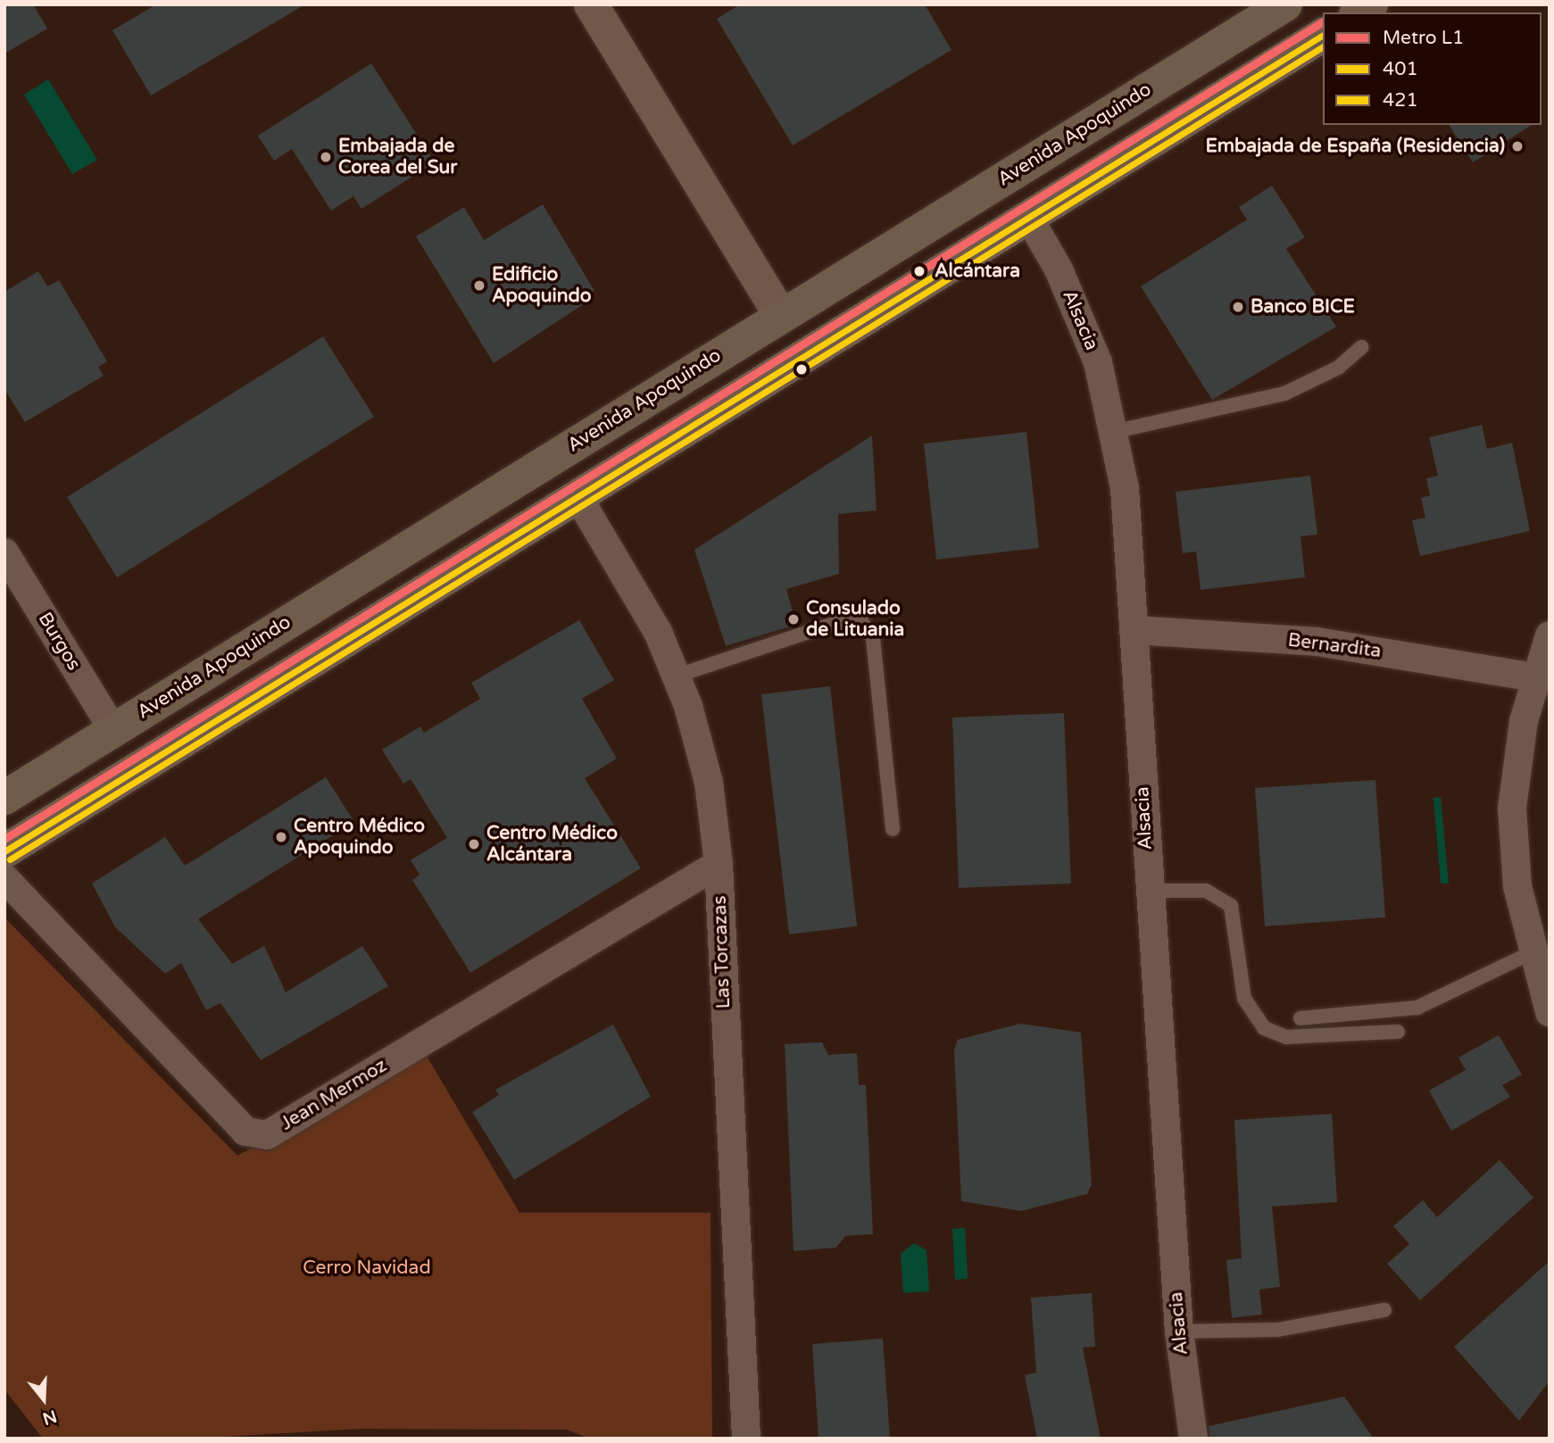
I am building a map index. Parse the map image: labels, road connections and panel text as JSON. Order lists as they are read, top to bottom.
{
  "streets": {
    "main road": ["Avenida Apoquindo"],
    "street": [
      "Alsacia",
      "Burgos",
      "Bernardita",
      "Las Torcazas",
      "Jean Mermoz"
    ]
  },
  "crossings": [
    ["Avenida Apoquindo", "Burgos"],
    ["Alsacia", "Bernardita"],
    ["Las Torcazas", "Jean Mermoz"]
  ],
  "parks": ["Cerro Navidad"],
  "places": [
    "Embajada de España (Residencia)",
    "Embajada de Corea del Sur",
    "Alcántara",
    "Edificio Apoquindo",
    "Banco BICE",
    "Consulado de Lituania",
    "Centro Médico Apoquindo",
    "Centro Médico Alcántara"
  ],
  "lines": ["metro line L1", "transit line 401", "transit line 421"],
  "legend": ["Metro L1", "401", "421"],
  "north": "bottom"
}
